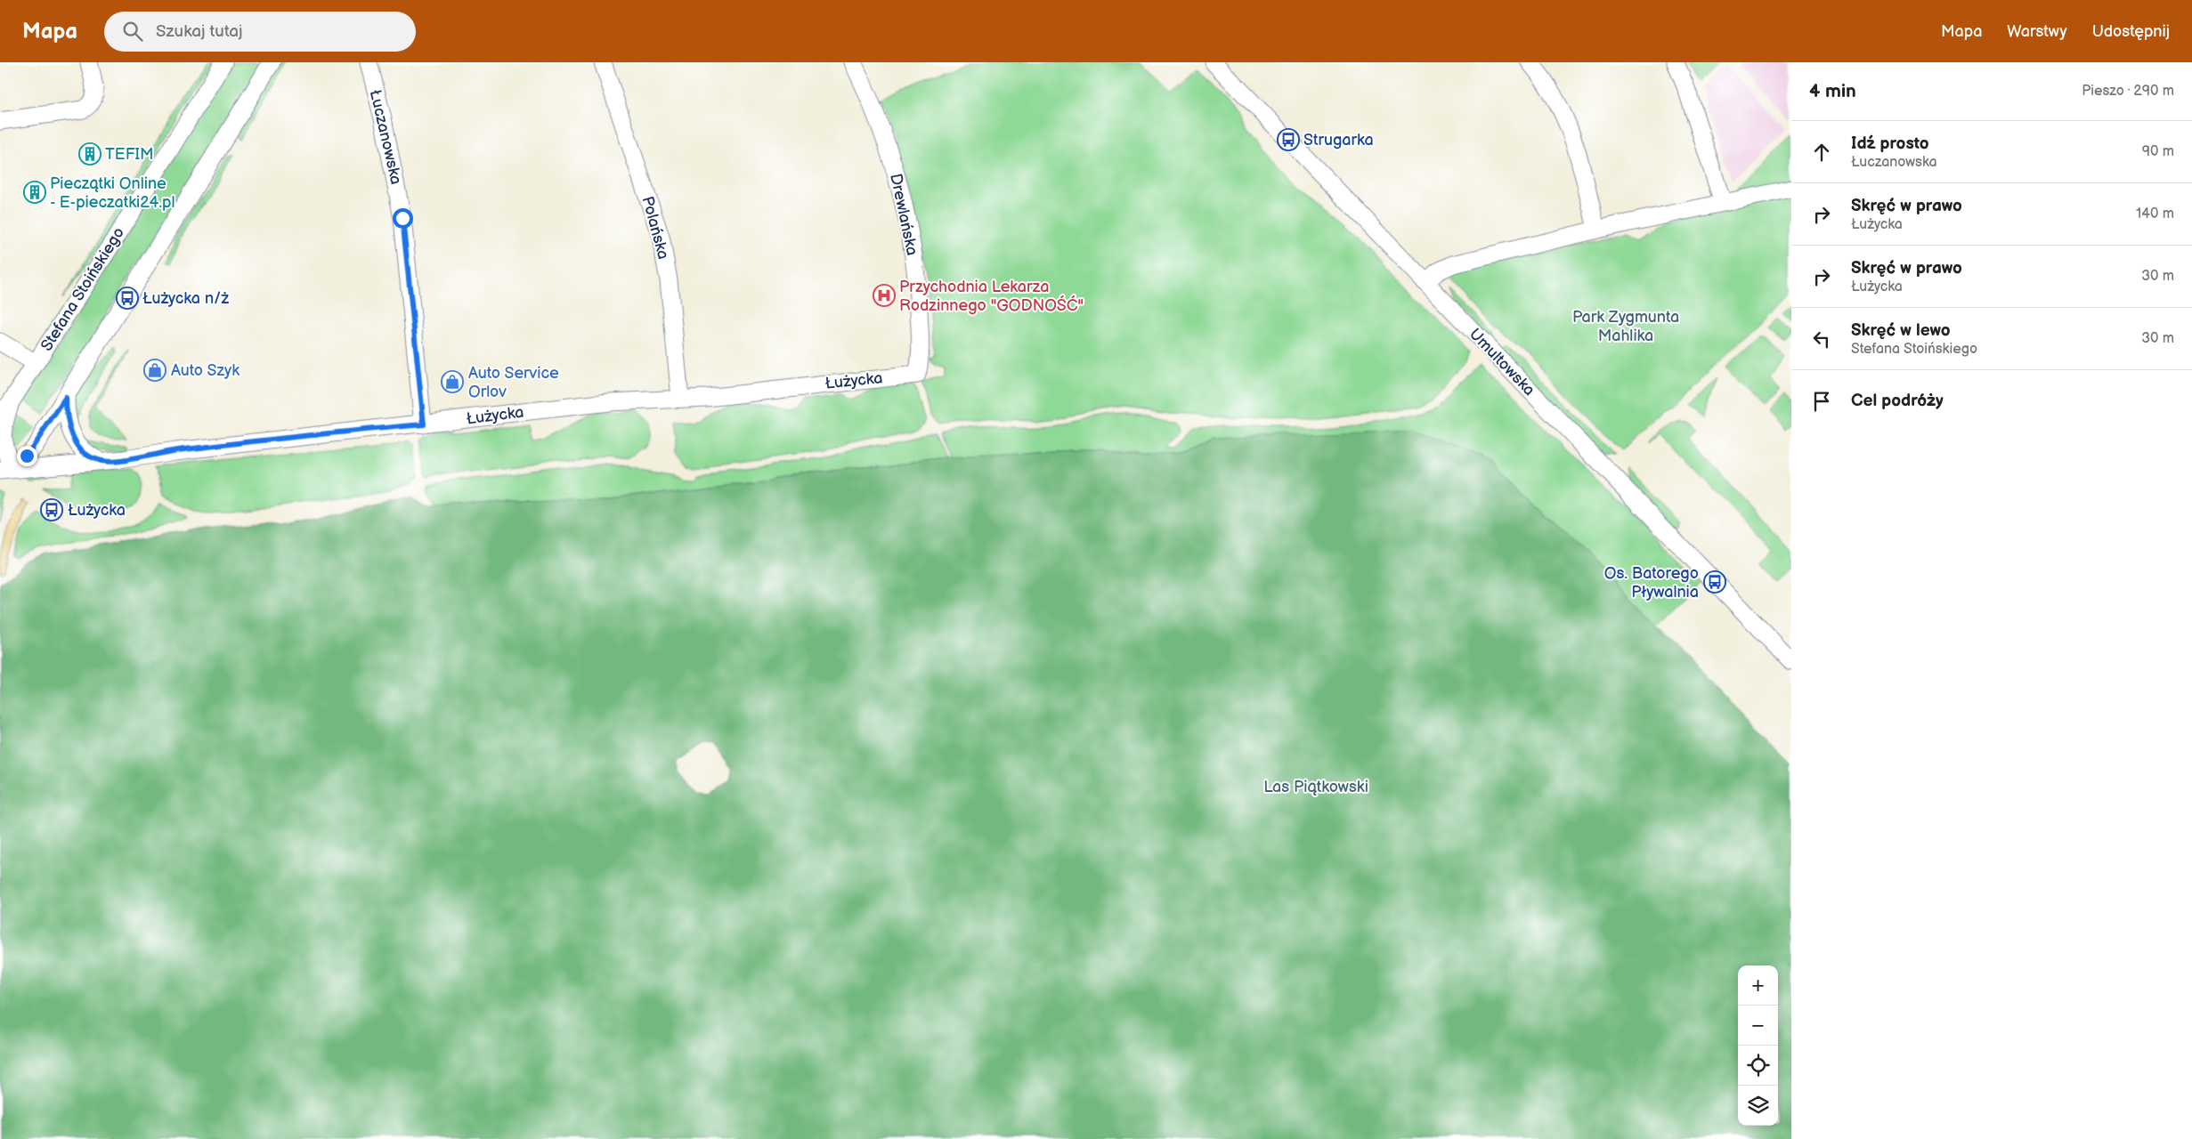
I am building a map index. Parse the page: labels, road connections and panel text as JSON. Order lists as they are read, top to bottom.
{
  "streets": {
    "street": [
      "Łuczanowska",
      "Drewlańska",
      "Polańska",
      "Stefana Stoińskiego",
      "Umultowska",
      "Łużycka"
    ]
  },
  "crossings": [
    ["Łuczanowska", "Łużycka"],
    ["Drewlańska", "Łużycka"],
    ["Polańska", "Łużycka"],
    ["Stefana Stoińskiego", "Łużycka"]
  ],
  "parks": ["Park Zygmunta Mahlika", "Las Piątkowski"],
  "places": {
    "bus stop": [
      "Strugarka",
      "Łużycka n/ż",
      "Łużycka",
      "Os. Batorego Pływalnia"
    ],
    "building": ["TEFIM", "Pieczątki Online - E-pieczatki24.pl"],
    "hospital": ["Przychodnia Lekarza Rodzinnego \"GODNOŚĆ\""],
    "shop": ["Auto Szyk", "Auto Service Orlov"]
  },
  "page": {
    "header": "Mapa",
    "search": "Szukaj tutaj",
    "nav": ["Mapa", "Warstwy", "Udostępnij"],
    "heading": ["4 min", "Pieszo · 290 m"],
    "list": [
      ["Idź prosto", "Łuczanowska", "90 m"],
      ["Skręć w prawo", "Łużycka", "140 m"],
      ["Skręć w prawo", "Łużycka", "30 m"],
      ["Skręć w lewo", "Stefana Stoińskiego", "30 m"],
      "Cel podróży"
    ],
    "map_buttons": ["+", "−"]
  }
}
